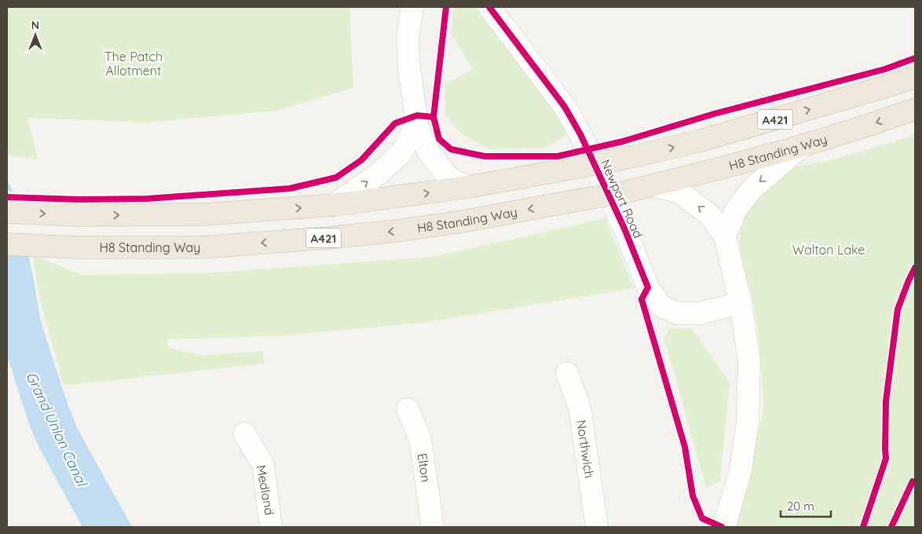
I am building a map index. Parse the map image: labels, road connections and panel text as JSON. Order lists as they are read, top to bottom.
{
  "streets": {
    "highway": ["A421", "H8 Standing Way"],
    "street": [
      "Newport Road",
      "Northwich",
      "Elton",
      "Medland"
    ]
  },
  "water": ["Grand Union Canal"],
  "parks": ["The Patch Allotment", "Walton Lake"],
  "scale_bar": "20 m",
  "north": "top"
}
